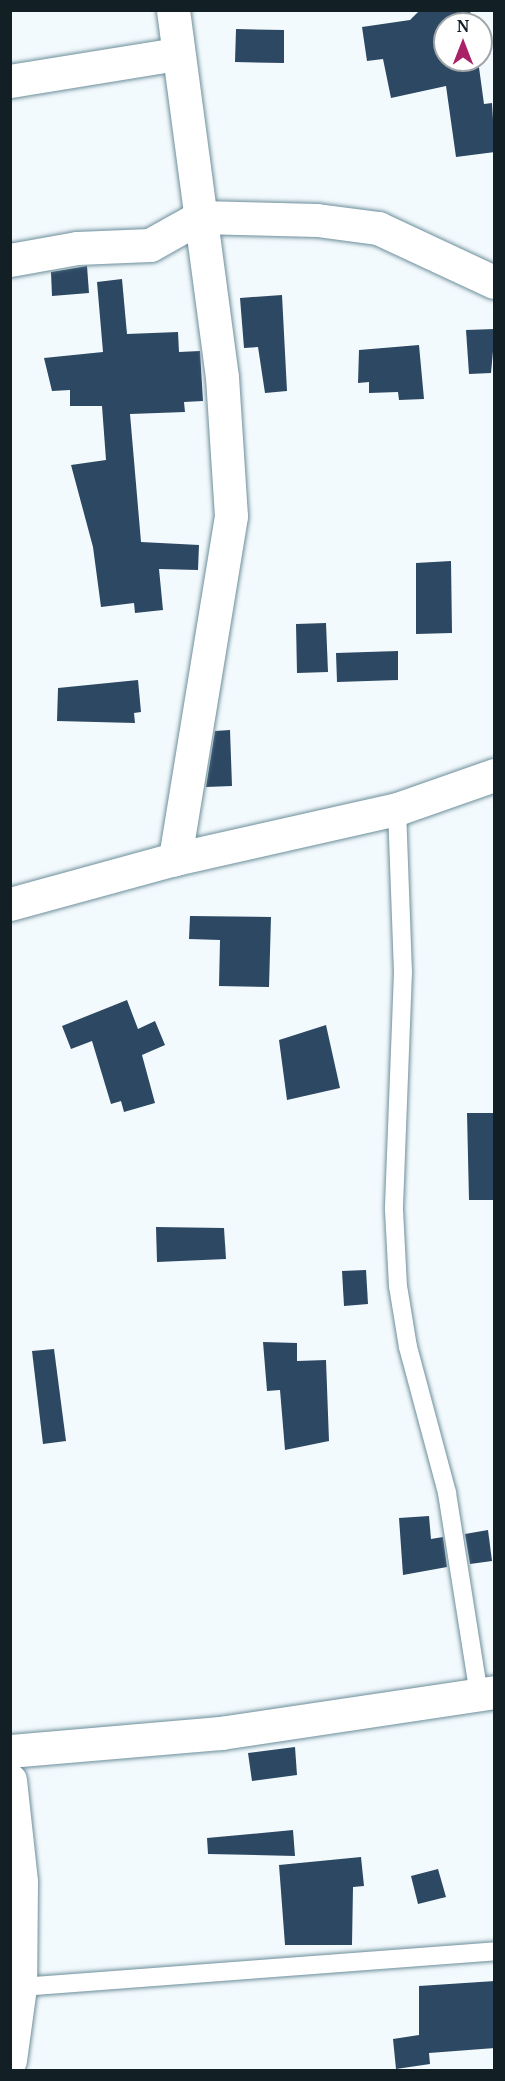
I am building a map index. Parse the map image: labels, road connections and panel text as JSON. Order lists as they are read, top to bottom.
{
  "north": "top"
}
